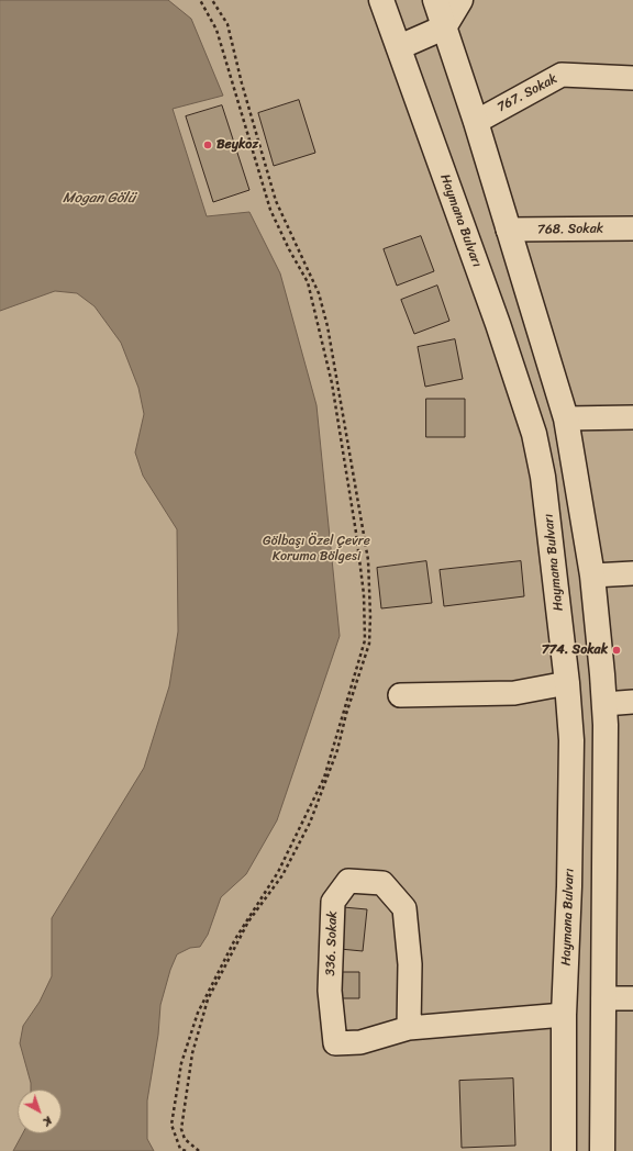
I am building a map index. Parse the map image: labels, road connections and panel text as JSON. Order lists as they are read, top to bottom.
{
  "streets": {
    "main road": ["Haymana Bulvarı"],
    "street": ["767. Sokak", "768. Sokak", "336. Sokak"]
  },
  "crossings": [
    ["Haymana Bulvarı", "336. Sokak"]
  ],
  "water": ["Mogan Gölü"],
  "parks": ["Gölbaşı Özel Çevre Koruma Bölgesi"],
  "places": ["Beykoz", "774. Sokak"],
  "north": "bottom right"
}
